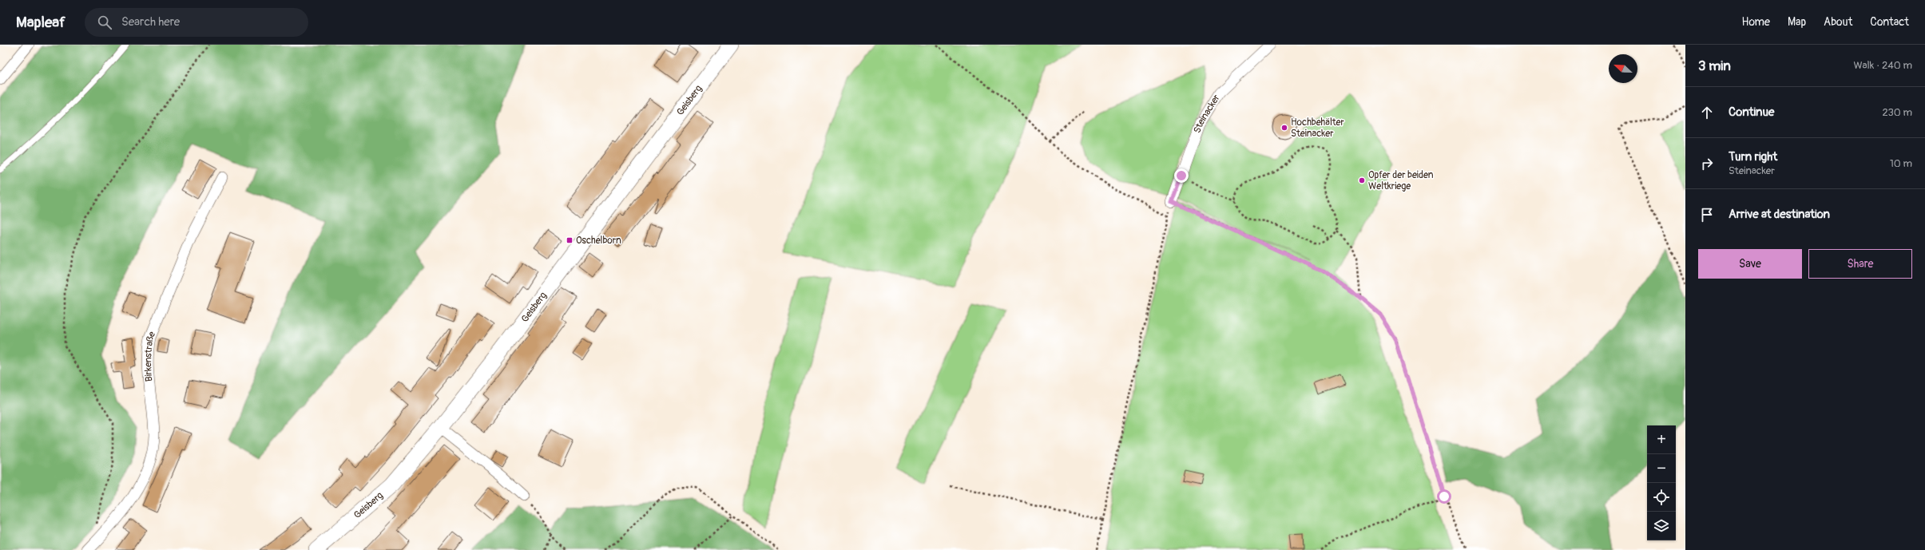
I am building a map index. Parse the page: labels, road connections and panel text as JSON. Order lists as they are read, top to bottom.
{
  "streets": {
    "street": ["Geisberg", "Steinacker", "Birkenstraße"]
  },
  "places": {
    "other": ["Hochbehälter Steinacker", "Opfer der beiden Weltkriege"],
    "transit": ["Oschelborn"]
  },
  "north": "top left",
  "page": {
    "header": "Mapleaf",
    "search": "Search here",
    "nav": [
      "Home",
      "Map",
      "About",
      "Contact"
    ],
    "heading": ["3 min", "Walk · 240 m"],
    "list": [
      ["Continue", "230 m"],
      ["Turn right", "Steinacker", "10 m"],
      "Arrive at destination"
    ],
    "buttons": ["Save", "Share"],
    "map_buttons": ["+", "−"]
  }
}
